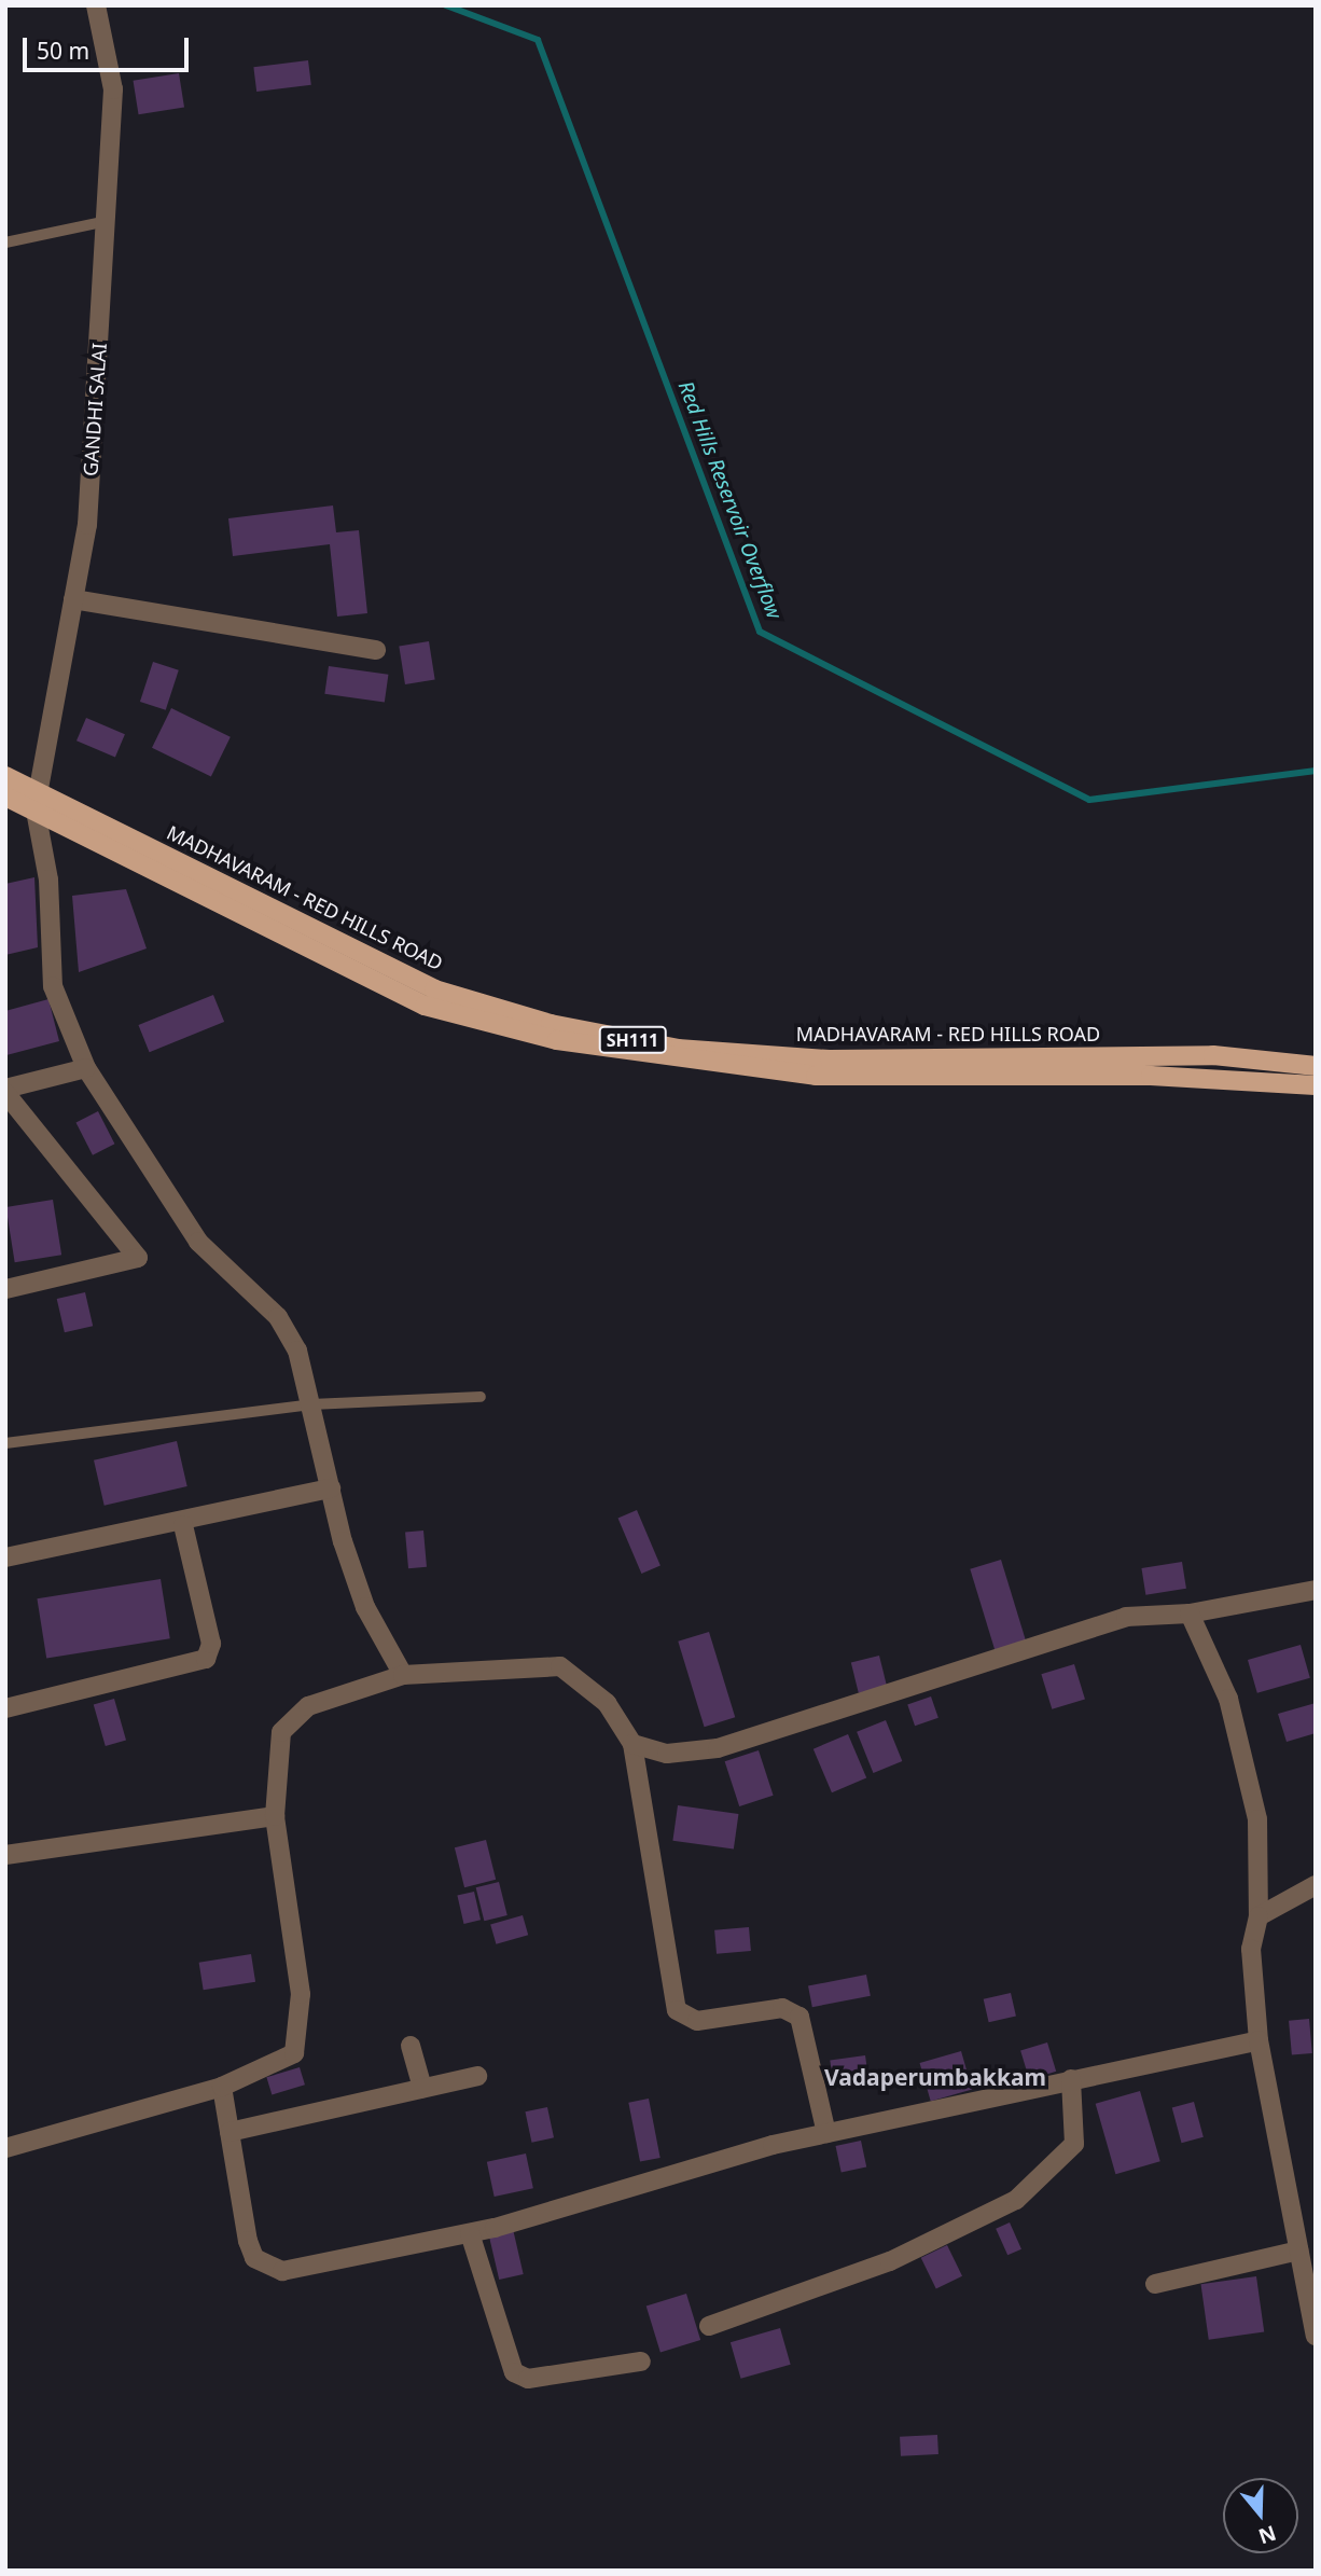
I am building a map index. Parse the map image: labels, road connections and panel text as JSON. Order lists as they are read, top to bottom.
{
  "streets": {
    "main road": ["MADHAVARAM - RED HILLS ROAD", "SH111"],
    "street": ["GANDHI SALAI"]
  },
  "crossings": [
    ["GANDHI SALAI", "MADHAVARAM - RED HILLS ROAD"],
    ["GANDHI SALAI", "SH111"]
  ],
  "districts": ["Vadaperumbakkam"],
  "water": ["Red Hills Reservoir Overflow"],
  "scale_bar": "50 m",
  "north": "bottom"
}
